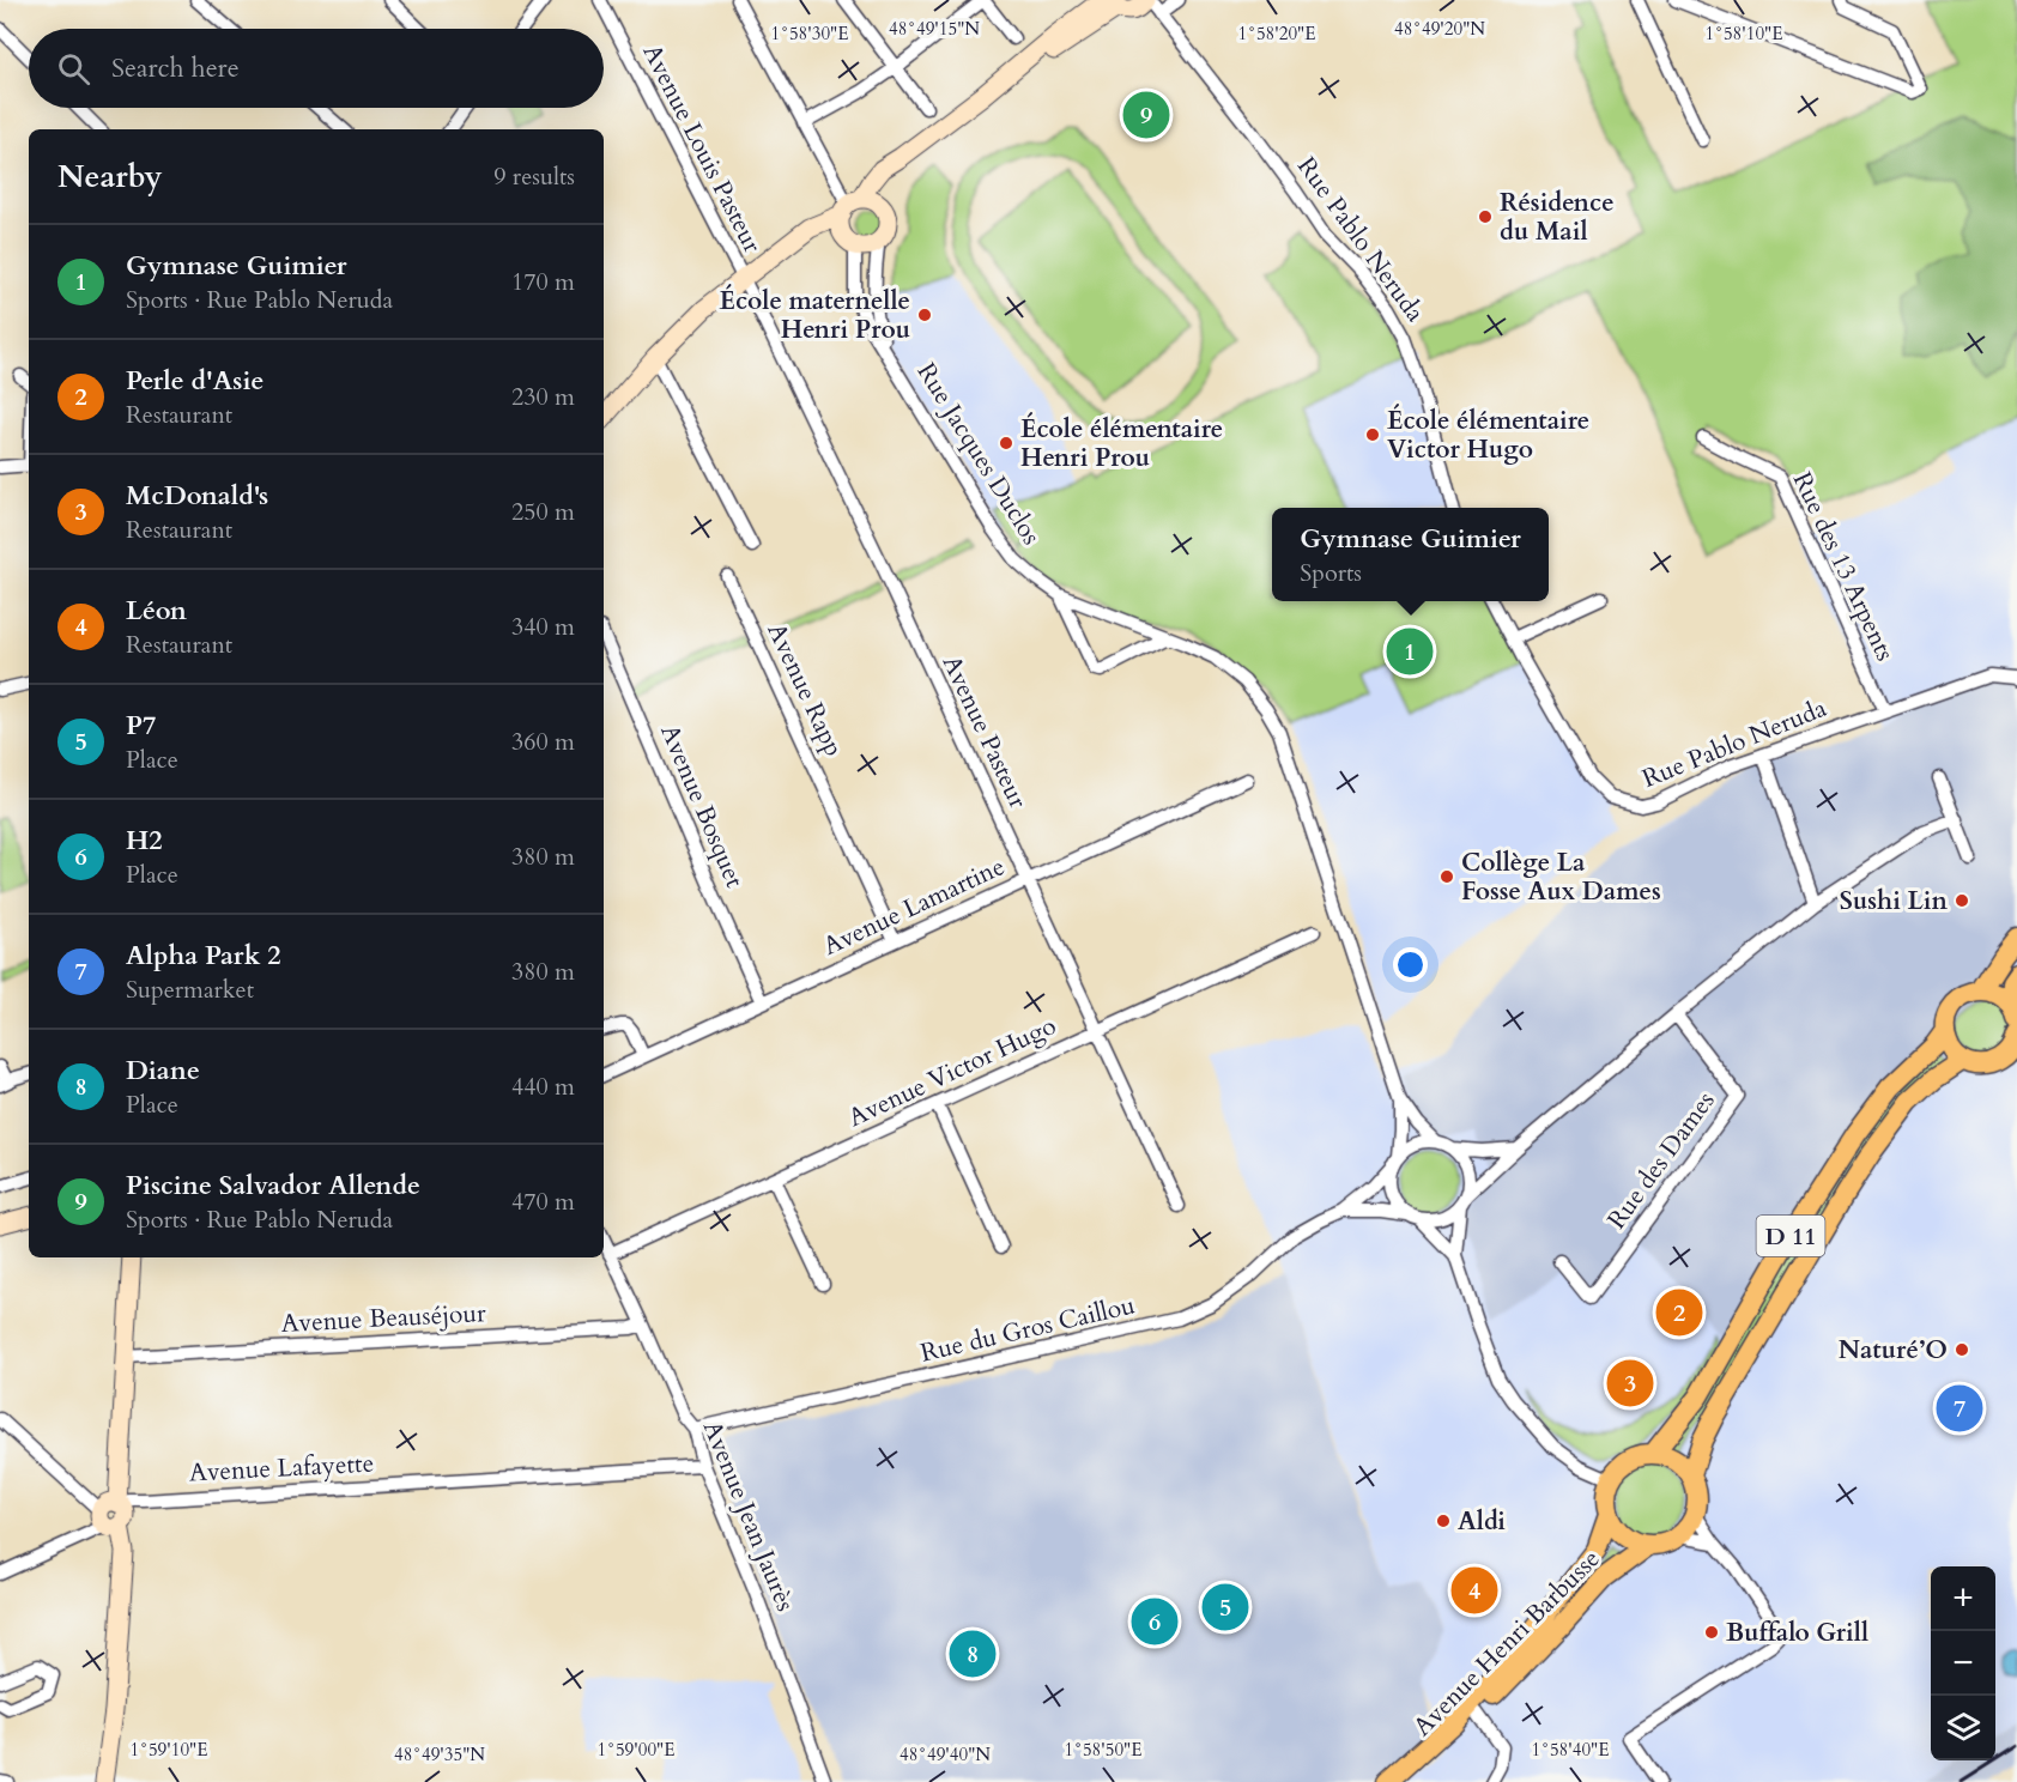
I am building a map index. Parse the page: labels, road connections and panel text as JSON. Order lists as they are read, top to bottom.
{
  "streets": {
    "main road": ["D 11", "Avenue Henri Barbusse"],
    "street": [
      "Avenue Louis Pasteur",
      "Rue Pablo Neruda",
      "Rue Jacques Duclos",
      "Rue des 13 Arpents",
      "Avenue Rapp",
      "Avenue Pasteur",
      "Avenue Bosquet",
      "Avenue Lamartine",
      "Avenue Victor Hugo",
      "Rue des Dames",
      "Avenue Beauséjour",
      "Rue du Gros Caillou",
      "Avenue Lafayette",
      "Avenue Jean Jaurès"
    ]
  },
  "crossings": [
    ["Avenue Louis Pasteur", "Avenue Pasteur"],
    ["Rue Pablo Neruda", "Rue des 13 Arpents"],
    ["Rue Jacques Duclos", "D 11"],
    ["Rue Jacques Duclos", "Rue du Gros Caillou"],
    ["Rue Jacques Duclos", "Avenue Henri Barbusse"],
    ["Avenue Rapp", "Avenue Lamartine"],
    ["Avenue Pasteur", "Avenue Lamartine"],
    ["Avenue Pasteur", "Avenue Victor Hugo"],
    ["Avenue Bosquet", "Avenue Lamartine"],
    ["Avenue Victor Hugo", "Avenue Jean Jaurès"],
    ["D 11", "Avenue Henri Barbusse"],
    ["Avenue Beauséjour", "Avenue Jean Jaurès"],
    ["Rue du Gros Caillou", "Avenue Jean Jaurès"],
    ["Avenue Lafayette", "Avenue Jean Jaurès"]
  ],
  "places": [
    "Résidence du Mail",
    "École maternelle Henri Prou",
    "École élémentaire Victor Hugo",
    "École élémentaire Henri Prou",
    "Collège La Fosse Aux Dames",
    "Sushi Lin",
    "Naturé’O",
    "Aldi",
    "Buffalo Grill"
  ],
  "page": {
    "search": "Search here",
    "pins": [
      "9",
      "1",
      "2",
      "3",
      "7",
      "4",
      "5",
      "6",
      "8"
    ],
    "heading": ["Nearby", "9 results"],
    "list": [
      {
        "mark": "1",
        "name": "Gymnase Guimier",
        "note": "Sports · Rue Pablo Neruda",
        "value": "170 m"
      },
      {
        "mark": "2",
        "name": "Perle d'Asie",
        "note": "Restaurant",
        "value": "230 m"
      },
      {
        "mark": "3",
        "name": "McDonald's",
        "note": "Restaurant",
        "value": "250 m"
      },
      {
        "mark": "4",
        "name": "Léon",
        "note": "Restaurant",
        "value": "340 m"
      },
      {
        "mark": "5",
        "name": "P7",
        "note": "Place",
        "value": "360 m"
      },
      {
        "mark": "6",
        "name": "H2",
        "note": "Place",
        "value": "380 m"
      },
      {
        "mark": "7",
        "name": "Alpha Park 2",
        "note": "Supermarket",
        "value": "380 m"
      },
      {
        "mark": "8",
        "name": "Diane",
        "note": "Place",
        "value": "440 m"
      },
      {
        "mark": "9",
        "name": "Piscine Salvador Allende",
        "note": "Sports · Rue Pablo Neruda",
        "value": "470 m"
      }
    ],
    "popup": ["Gymnase Guimier", "Sports"],
    "map_buttons": ["+", "−"]
  },
  "coordinates": [
    "48°49'15\"N",
    "48°49'20\"N",
    "1°58'30\"E",
    "1°58'20\"E",
    "1°58'10\"E",
    "1°59'10\"E",
    "1°59'00\"E",
    "1°58'50\"E",
    "1°58'40\"E",
    "48°49'35\"N",
    "48°49'40\"N"
  ]
}
